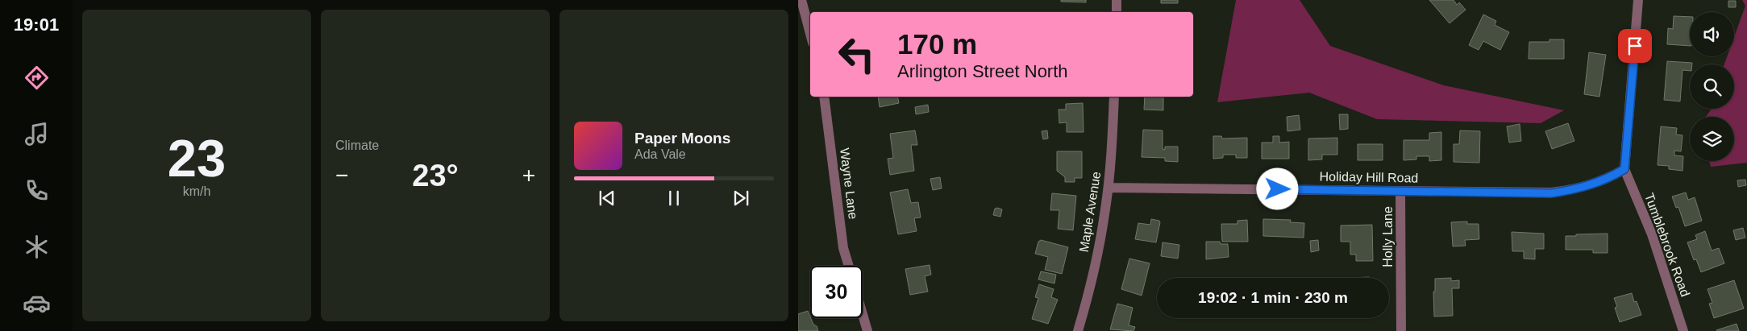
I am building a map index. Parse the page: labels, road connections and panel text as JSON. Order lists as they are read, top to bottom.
{
  "streets": {
    "street": [
      "Holiday Hill Road",
      "Wayne Lane",
      "Maple Avenue",
      "Holly Lane",
      "Tumblebrook Road"
    ]
  },
  "crossings": [
    ["Holiday Hill Road", "Maple Avenue"],
    ["Holiday Hill Road", "Holly Lane"],
    ["Holiday Hill Road", "Tumblebrook Road"]
  ],
  "page": {
    "tabs": "19:01",
    "tile": [
      ["23", "km/h"],
      "Climate"
    ],
    "turn": ["170 m", "Arlington Street North"],
    "song": ["Paper Moons", "Ada Vale"],
    "heat": ["−", "23°", "+"],
    "limit": "30",
    "trip": "19:02 · 1 min · 230 m"
  }
}
